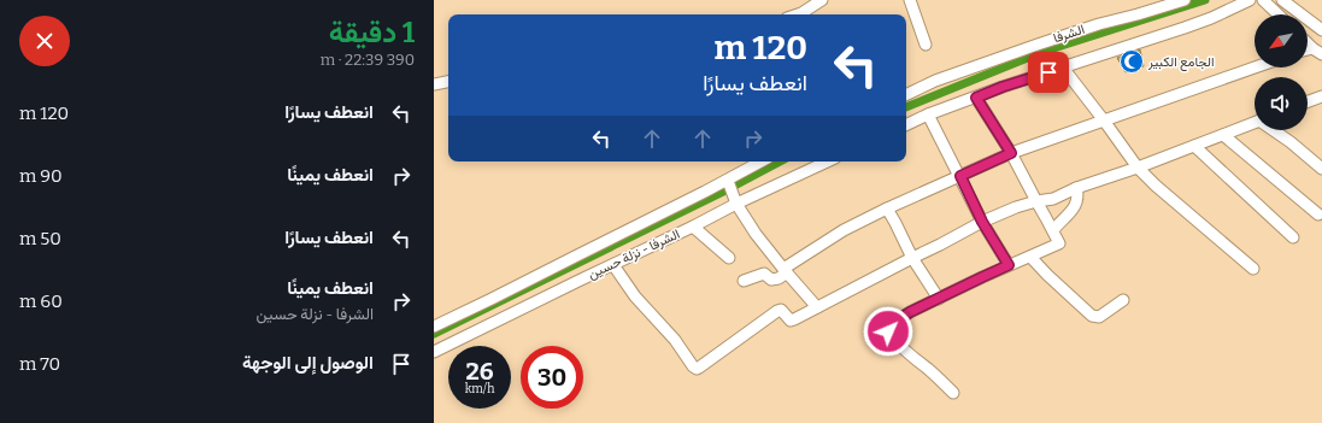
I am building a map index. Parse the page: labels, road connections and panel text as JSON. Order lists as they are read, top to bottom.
{
  "streets": {
    "street": ["الشرفا", "الشرفا - نزلة حسين"]
  },
  "places": {
    "mosque": ["الجامع الكبير"]
  },
  "north": "bottom left",
  "page": {
    "heading": ["1 دقيقة", "390 m · 22:39"],
    "turn": ["120 m", "انعطف يسارًا"],
    "list": [
      {
        "name": "انعطف يسارًا",
        "value": "120 m"
      },
      {
        "name": "انعطف يمينًا",
        "value": "90 m"
      },
      {
        "name": "انعطف يسارًا",
        "value": "50 m"
      },
      {
        "name": "انعطف يمينًا",
        "note": "الشرفا - نزلة حسين",
        "value": "60 m"
      },
      {
        "name": "الوصول إلى الوجهة",
        "value": "70 m"
      }
    ],
    "speed": "26 km/h",
    "limit": "30"
  }
}
